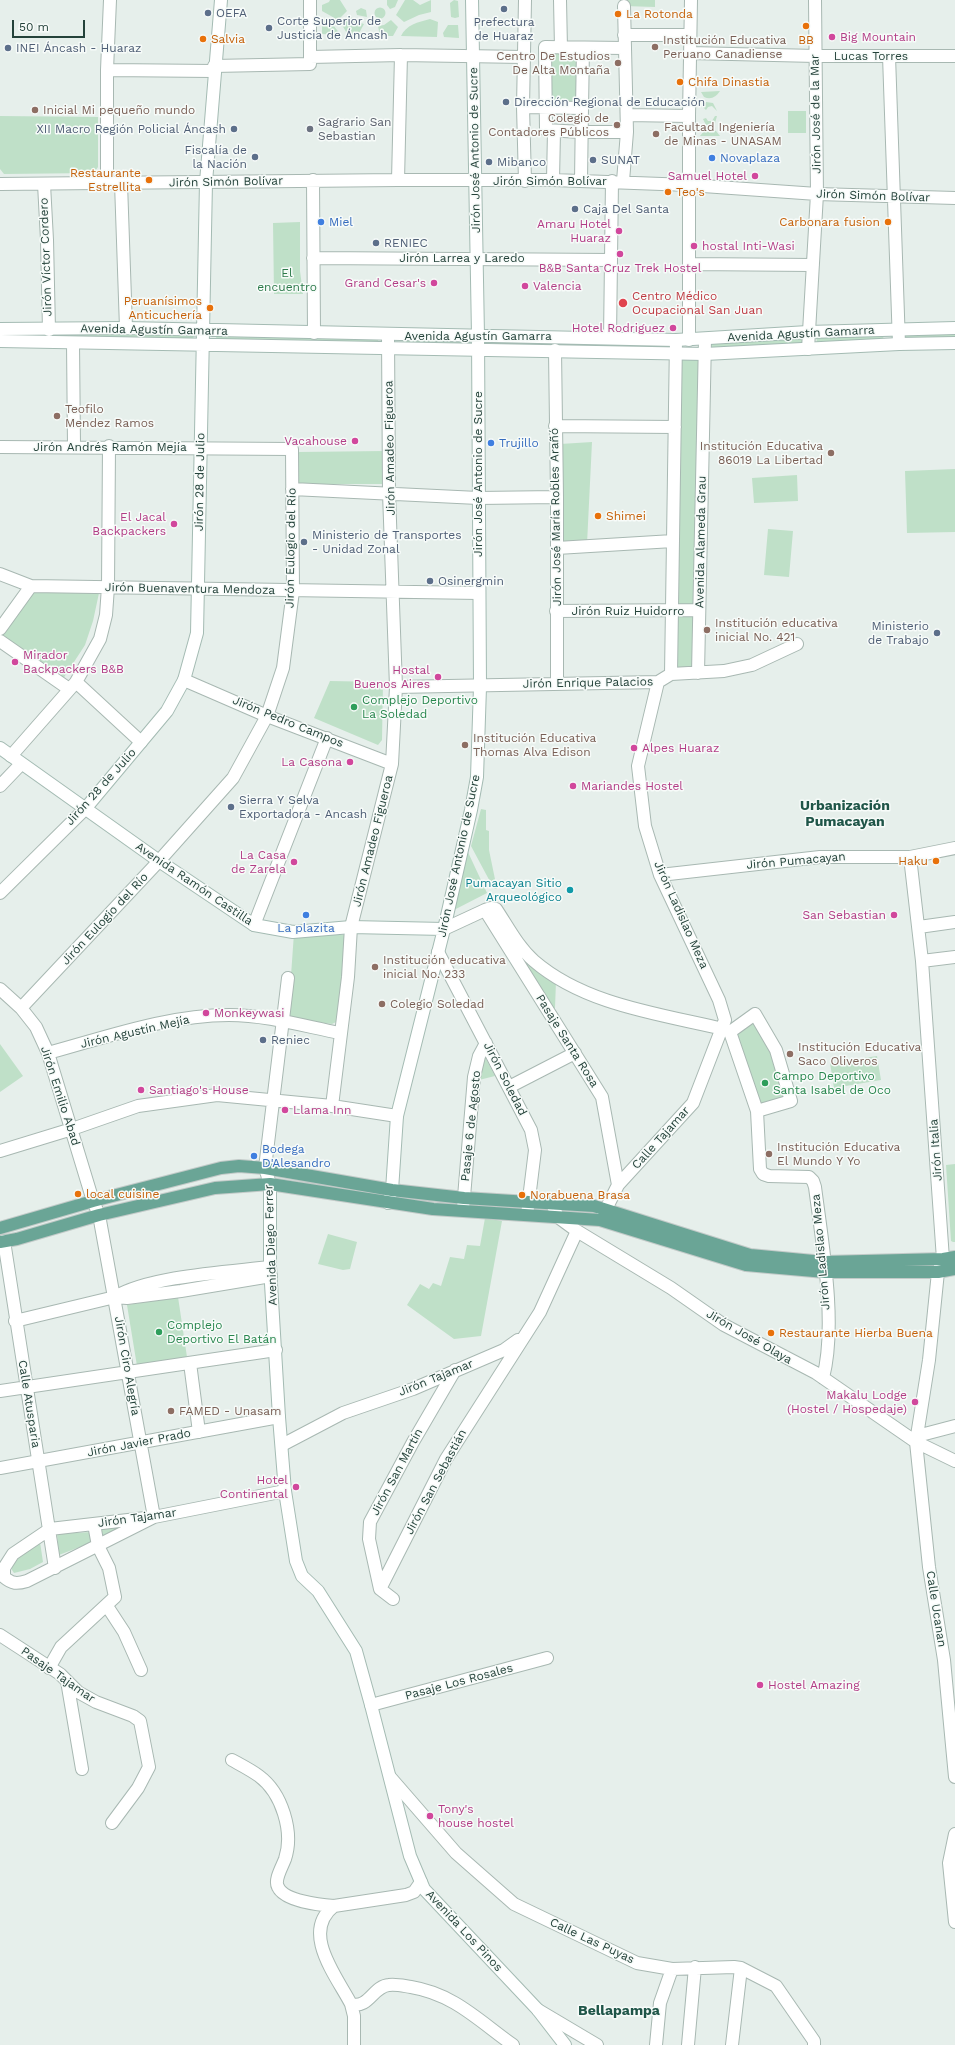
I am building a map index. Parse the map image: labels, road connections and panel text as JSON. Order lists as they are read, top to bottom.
{
  "streets": {
    "street": [
      "Lucas Torres",
      "Jirón José de la Mar",
      "Jirón José Antonio de Sucre",
      "Jirón Simón Bolívar",
      "Jirón Víctor Cordero",
      "Jirón Larrea y Laredo",
      "Avenida Agustín Gamarra",
      "Jirón Andrés Ramón Mejía",
      "Jirón Amadeo Figueroa",
      "Jirón 28 de Julio",
      "Jirón José María Robles Arañó",
      "Avenida Alameda Grau",
      "Jirón Eulogio del Río",
      "Jirón Buenaventura Mendoza",
      "Jirón Ruiz Huidorro",
      "Jirón Enrique Palacios",
      "Jirón Pedro Campos",
      "Jirón Pumacayan",
      "Avenida Ramón Castilla",
      "Jirón Ladislao Meza",
      "Jirón Agustín Mejía",
      "Pasaje Santa Rosa",
      "Jirón Soledad",
      "Jirón Emilio Abad",
      "Pasaje 6 de Agosto",
      "Calle Tajamar",
      "Jirón Italia",
      "Avenida Diego Ferrer",
      "Jirón José Olaya",
      "Jirón Ciro Alegría",
      "Jirón Tajamar",
      "Calle Atusparia",
      "Jirón Javier Prado",
      "Jirón San Martín",
      "Jirón San Sebastián",
      "Calle Ucanan",
      "Pasaje Tajamar",
      "Pasaje Los Rosales",
      "Avenida Los Pinos",
      "Calle Las Puyas"
    ]
  },
  "crossings": [
    ["Lucas Torres", "Jirón José de la Mar"],
    ["Jirón José de la Mar", "Jirón Simón Bolívar"],
    ["Jirón José de la Mar", "Avenida Agustín Gamarra"],
    ["Jirón José Antonio de Sucre", "Jirón Simón Bolívar"],
    ["Jirón José Antonio de Sucre", "Jirón Larrea y Laredo"],
    ["Jirón José Antonio de Sucre", "Avenida Agustín Gamarra"],
    ["Jirón José Antonio de Sucre", "Jirón Buenaventura Mendoza"],
    ["Jirón José Antonio de Sucre", "Jirón Enrique Palacios"],
    ["Jirón José Antonio de Sucre", "Avenida Ramón Castilla"],
    ["Jirón José Antonio de Sucre", "Jirón Soledad"],
    ["Jirón Simón Bolívar", "Jirón Víctor Cordero"],
    ["Jirón Simón Bolívar", "Jirón 28 de Julio"],
    ["Jirón Víctor Cordero", "Avenida Agustín Gamarra"],
    ["Avenida Agustín Gamarra", "Jirón Amadeo Figueroa"],
    ["Avenida Agustín Gamarra", "Jirón 28 de Julio"],
    ["Avenida Agustín Gamarra", "Jirón José María Robles Arañó"],
    ["Avenida Agustín Gamarra", "Avenida Alameda Grau"],
    ["Jirón Andrés Ramón Mejía", "Jirón 28 de Julio"],
    ["Jirón Andrés Ramón Mejía", "Jirón Eulogio del Río"],
    ["Jirón Amadeo Figueroa", "Jirón Buenaventura Mendoza"],
    ["Jirón Amadeo Figueroa", "Jirón Enrique Palacios"],
    ["Jirón Amadeo Figueroa", "Jirón Pedro Campos"],
    ["Jirón Amadeo Figueroa", "Avenida Ramón Castilla"],
    ["Jirón Amadeo Figueroa", "Jirón Agustín Mejía"],
    ["Jirón 28 de Julio", "Jirón Buenaventura Mendoza"],
    ["Jirón 28 de Julio", "Jirón Pedro Campos"],
    ["Jirón 28 de Julio", "Avenida Ramón Castilla"],
    ["Jirón José María Robles Arañó", "Jirón Ruiz Huidorro"],
    ["Jirón José María Robles Arañó", "Jirón Enrique Palacios"],
    ["Avenida Alameda Grau", "Jirón Ruiz Huidorro"],
    ["Avenida Alameda Grau", "Jirón Enrique Palacios"],
    ["Jirón Eulogio del Río", "Jirón Buenaventura Mendoza"],
    ["Jirón Eulogio del Río", "Jirón Pedro Campos"],
    ["Jirón Eulogio del Río", "Avenida Ramón Castilla"],
    ["Jirón Eulogio del Río", "Jirón Emilio Abad"],
    ["Jirón Enrique Palacios", "Jirón Ladislao Meza"],
    ["Jirón Pumacayan", "Jirón Ladislao Meza"],
    ["Jirón Pumacayan", "Jirón Italia"],
    ["Avenida Ramón Castilla", "Pasaje Santa Rosa"],
    ["Jirón Ladislao Meza", "Calle Tajamar"],
    ["Jirón Ladislao Meza", "Jirón José Olaya"],
    ["Jirón Agustín Mejía", "Jirón Emilio Abad"],
    ["Pasaje Santa Rosa", "Calle Tajamar"],
    ["Jirón Soledad", "Pasaje 6 de Agosto"],
    ["Jirón Emilio Abad", "Jirón Ciro Alegría"],
    ["Jirón Italia", "Jirón José Olaya"],
    ["Jirón Italia", "Calle Ucanan"],
    ["Avenida Diego Ferrer", "Jirón Tajamar"],
    ["Avenida Diego Ferrer", "Jirón Javier Prado"],
    ["Avenida Diego Ferrer", "Pasaje Los Rosales"],
    ["Avenida Diego Ferrer", "Avenida Los Pinos"],
    ["Avenida Diego Ferrer", "Calle Las Puyas"],
    ["Jirón José Olaya", "Calle Ucanan"],
    ["Jirón Ciro Alegría", "Jirón Tajamar"],
    ["Jirón Ciro Alegría", "Jirón Javier Prado"],
    ["Jirón Tajamar", "Calle Atusparia"],
    ["Jirón Tajamar", "Jirón San Martín"],
    ["Jirón Tajamar", "Jirón San Sebastián"],
    ["Calle Atusparia", "Jirón Javier Prado"],
    ["Jirón San Martín", "Jirón San Sebastián"],
    ["Avenida Los Pinos", "Calle Las Puyas"]
  ],
  "districts": ["Urbanización Pumacayan", "Bellapampa"],
  "parks": ["El encuentro"],
  "places": [
    "Prefectura de Huaraz",
    "OEFA",
    "La Rotonda",
    "BB",
    "Corte Superior de Justicia de Áncash",
    "Big Mountain",
    "Salvia",
    "Institución Educativa Peruano Canadiense",
    "INEI Áncash - Huaraz",
    "Centro De Estudios De Alta Montaña",
    "Chifa Dinastia",
    "Dirección Regional de Educación",
    "Inicial Mi pequeño mundo",
    "Colegio de Contadores Públicos",
    "XII Macro Región Policial Áncash",
    "Sagrario San Sebastian",
    "Facultad Ingeniería de Minas - UNASAM",
    "Fiscalía de la Nación",
    "Novaplaza",
    "SUNAT",
    "Mibanco",
    "Samuel Hotel",
    "Restaurante Estrellita",
    "Teo's",
    "Caja Del Santa",
    "Miel",
    "Carbonara fusion",
    "Amaru Hotel Huaraz",
    "RENIEC",
    "hostal Inti-Wasi",
    "B&B Santa Cruz Trek Hostel",
    "Grand Cesar's",
    "Valencia",
    "Centro Médico Ocupacional San Juan",
    "Peruanísimos Anticuchería",
    "Hotel Rodriguez",
    "Teofilo Mendez Ramos",
    "Vacahouse",
    "Trujillo",
    "Institución Educativa 86019 La Libertad",
    "Shimei",
    "El Jacal Backpackers",
    "Ministerio de Transportes - Unidad Zonal",
    "Osinergmin",
    "Institución educativa inicial No. 421",
    "Ministerio de Trabajo",
    "Mirador Backpackers B&B",
    "Hostal Buenos Aires",
    "Complejo Deportivo La Soledad",
    "Institución Educativa Thomas Alva Edison",
    "Alpes Huaraz",
    "La Casona",
    "Mariandes Hostel",
    "Sierra Y Selva Exportadora - Ancash",
    "Haku",
    "La Casa de Zarela",
    "Pumacayan Sitio Arqueológico",
    "La plazita",
    "San Sebastian",
    "Institución educativa inicial No. 233",
    "Colegio Soledad",
    "Monkeywasi",
    "Reniec",
    "Institución Educativa Saco Oliveros",
    "Campo Deportivo Santa Isabel de Oco",
    "Santiago's House",
    "Llama Inn",
    "Institución Educativa El Mundo Y Yo",
    "Bodega D'Alesandro",
    "local cuisine",
    "Norabuena Brasa",
    "Complejo Deportivo El Batán",
    "Restaurante Hierba Buena",
    "Makalu Lodge (Hostel / Hospedaje)",
    "FAMED - Unasam",
    "Hotel Continental",
    "Hostel Amazing",
    "Tony's house hostel"
  ],
  "scale_bar": "50 m"
}
